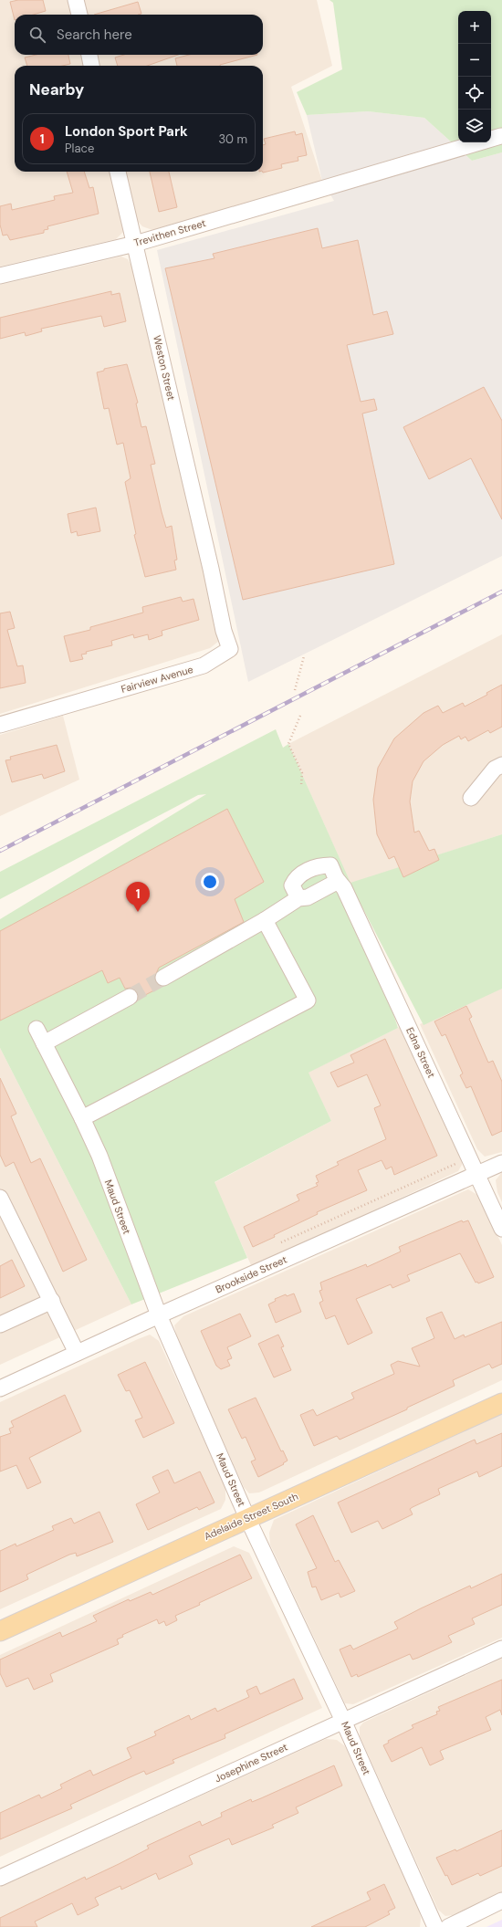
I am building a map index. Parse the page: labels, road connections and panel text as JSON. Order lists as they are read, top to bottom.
{
  "streets": {
    "main road": ["Adelaide Street South"],
    "street": [
      "Trevithen Street",
      "Weston Street",
      "Fairview Avenue",
      "Edna Street",
      "Maud Street",
      "Brookside Street",
      "Josephine Street"
    ]
  },
  "crossings": [
    ["Trevithen Street", "Weston Street"],
    ["Weston Street", "Fairview Avenue"],
    ["Edna Street", "Brookside Street"],
    ["Maud Street", "Brookside Street"],
    ["Maud Street", "Adelaide Street South"],
    ["Maud Street", "Josephine Street"]
  ],
  "page": {
    "map_buttons": ["+", "−"],
    "search": "Search here",
    "heading": "Nearby",
    "list": [
      {
        "mark": "1",
        "name": "London Sport Park",
        "note": "Place",
        "value": "30 m"
      }
    ],
    "pins": "1"
  }
}
